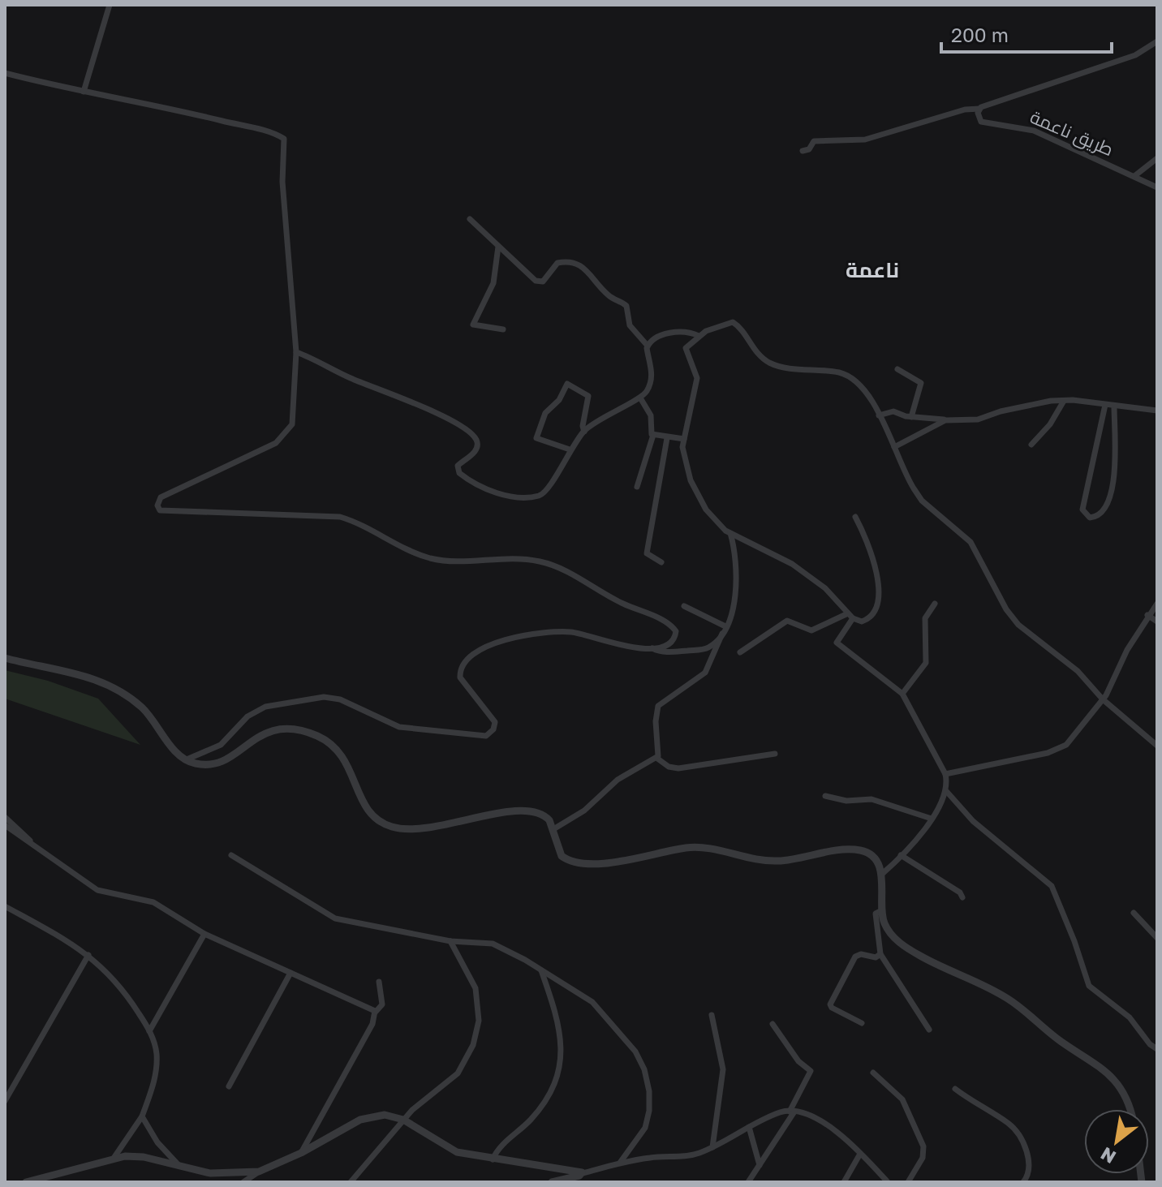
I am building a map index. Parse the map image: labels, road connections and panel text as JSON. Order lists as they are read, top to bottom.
{
  "streets": {
    "street": ["طريق ناعمة"]
  },
  "districts": ["ناعمة"],
  "scale_bar": "200 m",
  "north": "bottom left"
}
